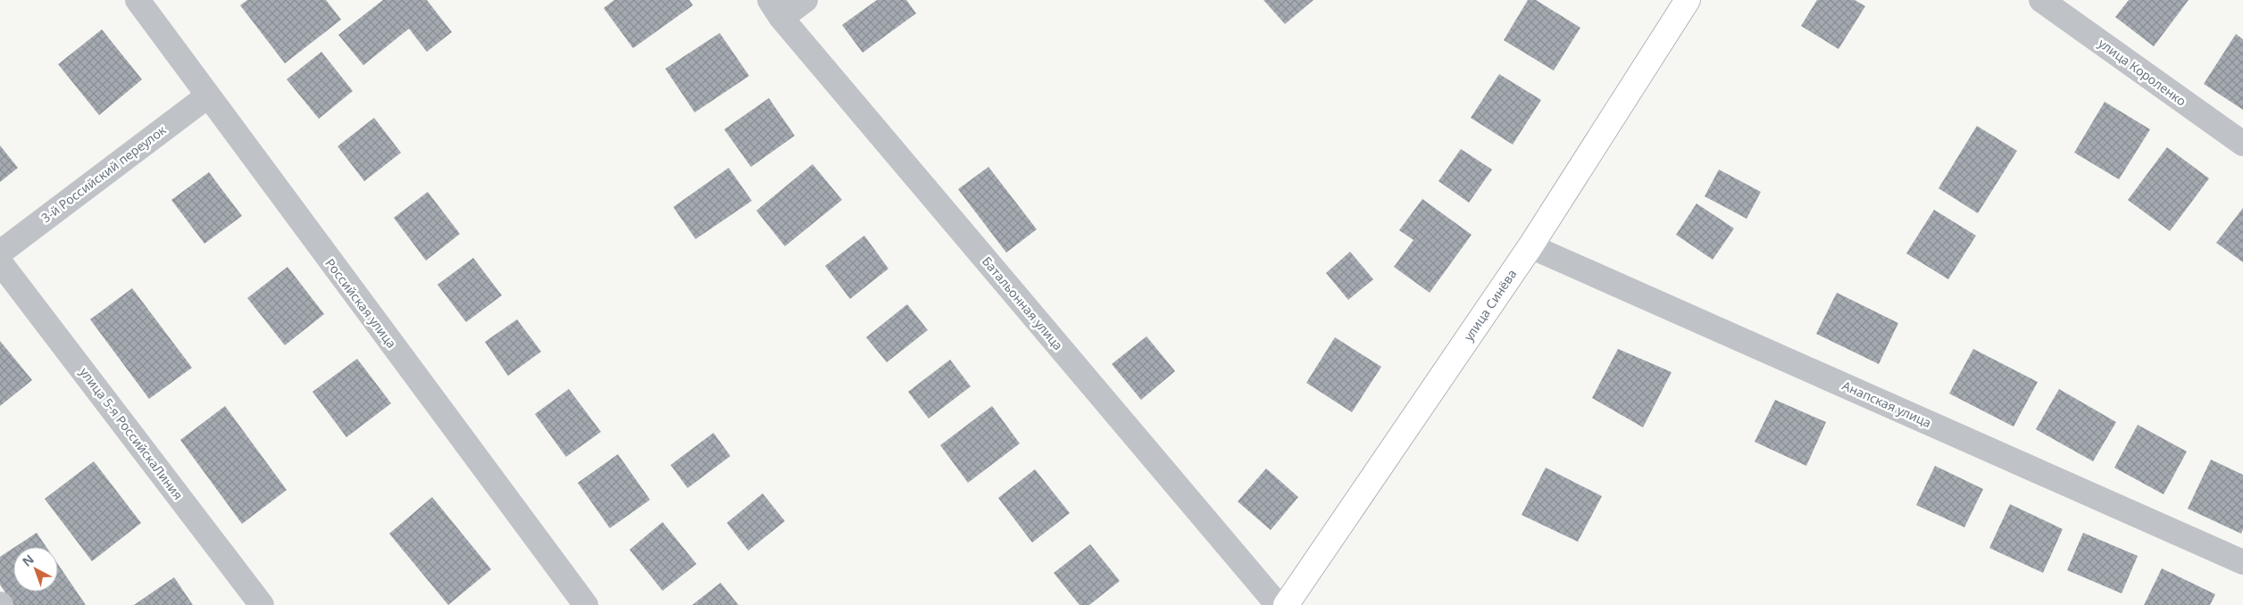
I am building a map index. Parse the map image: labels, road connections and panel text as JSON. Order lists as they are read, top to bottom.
{
  "streets": {
    "main road": ["улица Синёва"],
    "street": [
      "улица Короленко",
      "3-й Российский переулок",
      "Российская улица",
      "Батальонная улица",
      "Анапская улица",
      "улица 5-я РоссийскаЛиния"
    ]
  },
  "crossings": [
    ["3-й Российский переулок", "Российская улица"],
    ["улица Синёва", "Анапская улица"]
  ],
  "north": "top left"
}
